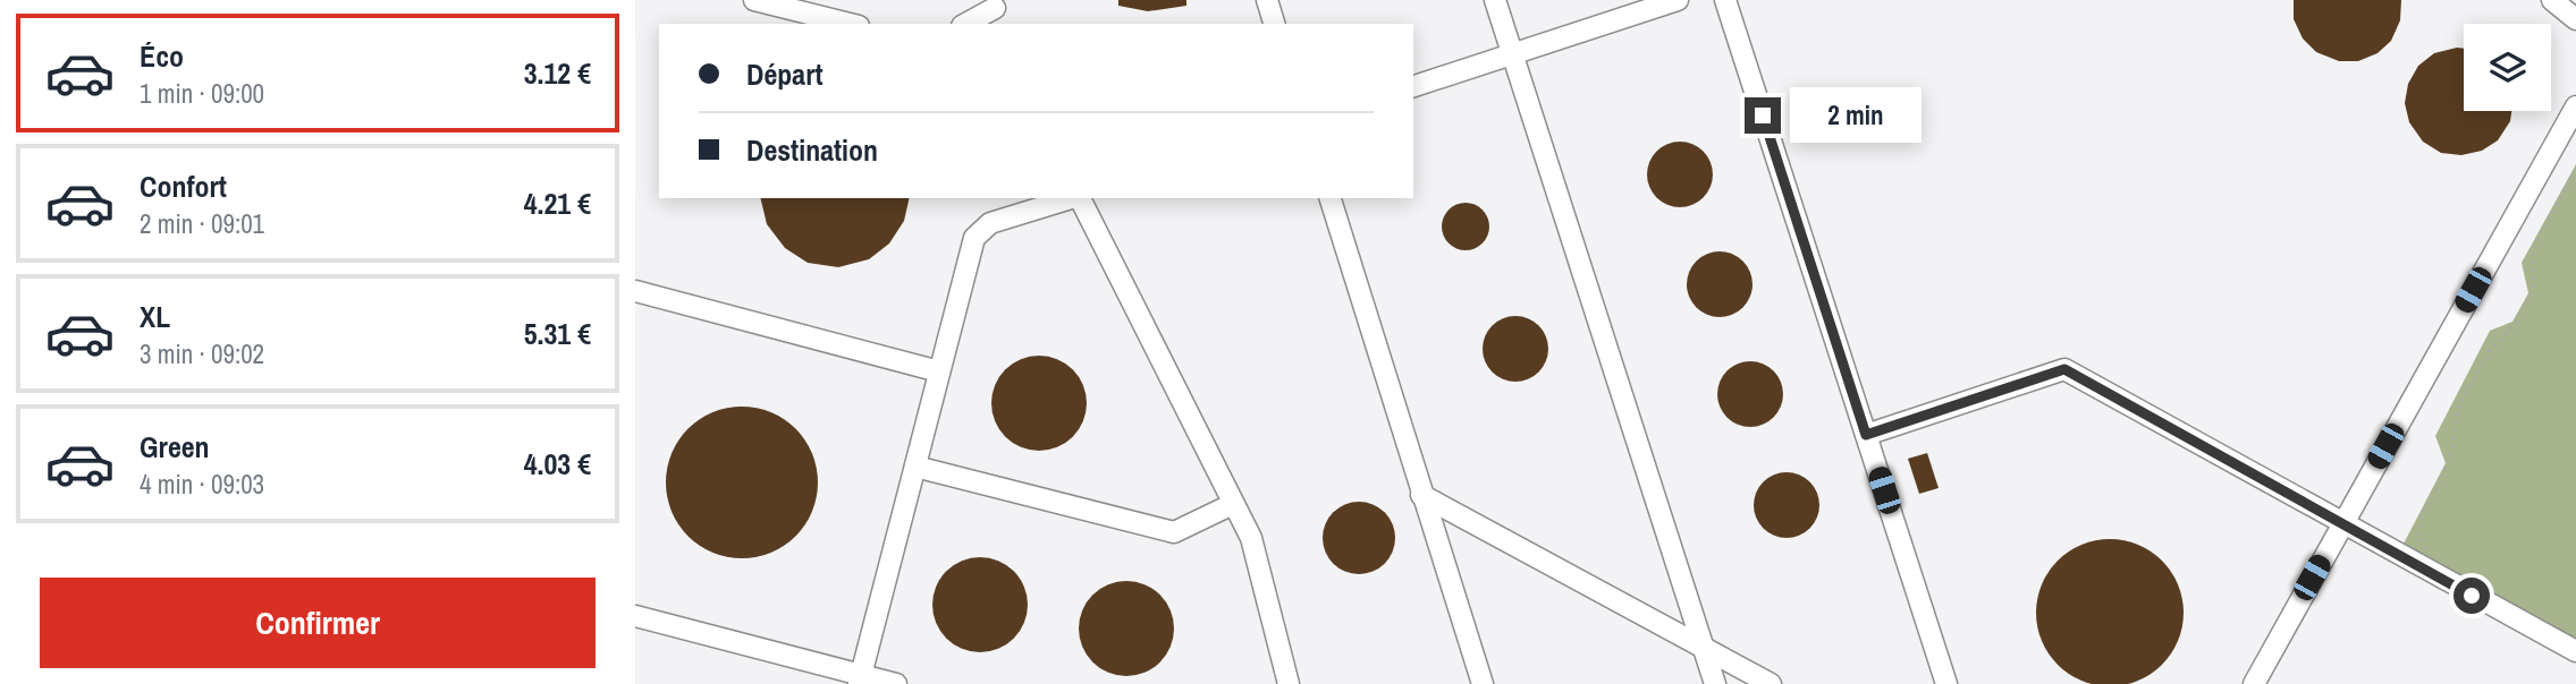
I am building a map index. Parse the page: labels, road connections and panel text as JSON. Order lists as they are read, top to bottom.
{
  "page": {
    "list": [
      {
        "name": "Éco",
        "note": "1 min · 09:00",
        "value": "3.12 €"
      },
      {
        "name": "Confort",
        "note": "2 min · 09:01",
        "value": "4.21 €"
      },
      {
        "name": "XL",
        "note": "3 min · 09:02",
        "value": "5.31 €"
      },
      {
        "name": "Green",
        "note": "4 min · 09:03",
        "value": "4.03 €"
      }
    ],
    "banner": ["Départ", "Destination"],
    "bubble": "2 min",
    "buttons": "Confirmer"
  }
}
